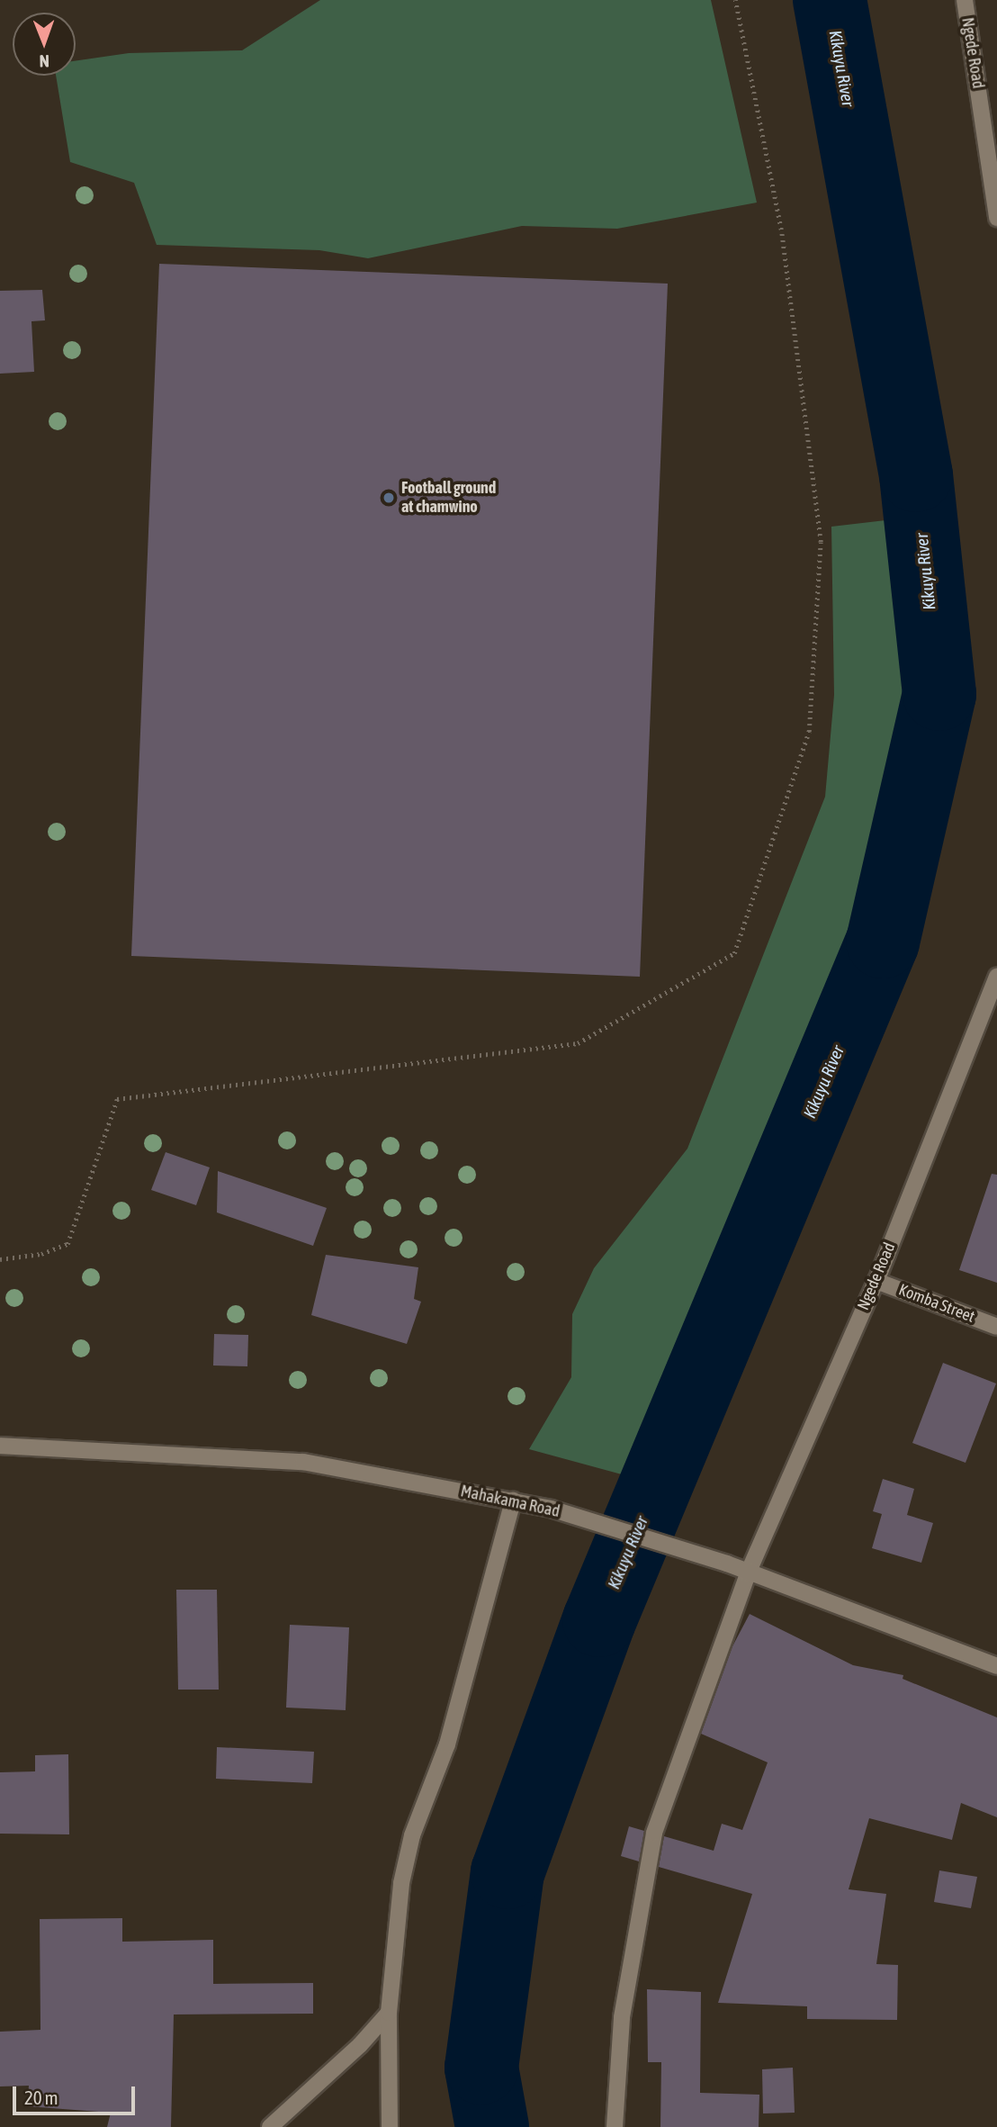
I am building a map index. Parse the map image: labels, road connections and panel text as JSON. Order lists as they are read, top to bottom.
{
  "streets": {
    "street": ["Ngede Road", "Komba Street", "Mahakama Road"]
  },
  "crossings": [
    ["Ngede Road", "Komba Street"],
    ["Ngede Road", "Mahakama Road"]
  ],
  "water": ["Kikuyu River"],
  "places": ["Football ground at chamwino"],
  "scale_bar": "20 m",
  "north": "bottom"
}
